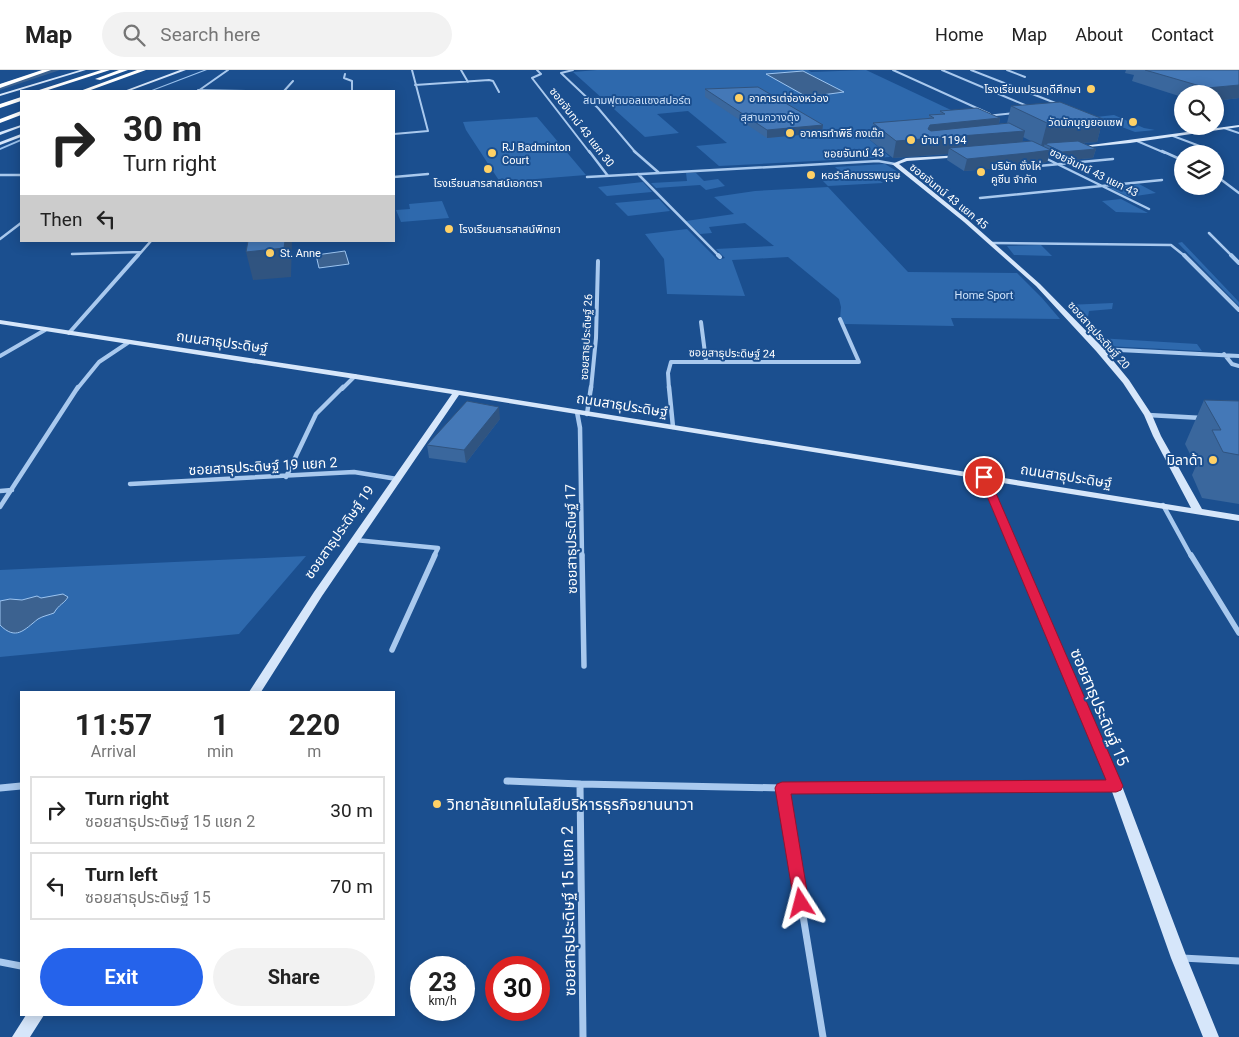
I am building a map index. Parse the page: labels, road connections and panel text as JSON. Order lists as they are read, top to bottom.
{
  "streets": {
    "main road": [
      "ซอยจันทน์ 43",
      "ซอยจันทน์ 43 แยก 45",
      "ซอยสาธุประดิษฐ์ 20",
      "ถนนสาธุประดิษฐ์",
      "ซอยสาธุประดิษฐ์ 19",
      "ซอยสาธุประดิษฐ์ 15"
    ],
    "street": [
      "ซอยจันทน์ 43 แยก 30",
      "ซอยจันทน์ 43 แยก 43",
      "ซอยสาธุประดิษฐ์ 26",
      "ซอยสาธุประดิษฐ์ 24",
      "ซอยสาธุประดิษฐ์ 19 แยก 2",
      "ซอยสาธุประดิษฐ์ 17",
      "ซอยสาธุประดิษฐ์ 15 แยก 2"
    ]
  },
  "crossings": [
    ["ซอยจันทน์ 43 แยก 30", "ซอยจันทน์ 43"],
    ["ซอยจันทน์ 43", "ซอยจันทน์ 43 แยก 45"],
    ["ซอยจันทน์ 43 แยก 45", "ซอยสาธุประดิษฐ์ 20"],
    ["ซอยสาธุประดิษฐ์ 20", "ถนนสาธุประดิษฐ์"],
    ["ซอยสาธุประดิษฐ์ 26", "ถนนสาธุประดิษฐ์"],
    ["ถนนสาธุประดิษฐ์", "ซอยสาธุประดิษฐ์ 24"],
    ["ถนนสาธุประดิษฐ์", "ซอยสาธุประดิษฐ์ 19"],
    ["ถนนสาธุประดิษฐ์", "ซอยสาธุประดิษฐ์ 17"],
    ["ถนนสาธุประดิษฐ์", "ซอยสาธุประดิษฐ์ 15"],
    ["ซอยสาธุประดิษฐ์ 19 แยก 2", "ซอยสาธุประดิษฐ์ 19"]
  ],
  "parks": ["สนามฟุตบอลแซงสปอร์ต", "สุสานกวางตุ้ง", "Home Sport"],
  "places": [
    "โรงเรียนเปรมฤดีศึกษา",
    "อาคารเต่จ่องหว่อง",
    "วัดนักบุญยอแซฟ",
    "อาคารทำพิธี กงเต๊ก",
    "บ้าน 1194",
    "RJ Badminton Court",
    "โรงเรียนสารสาสน์เอกตรา",
    "บริษัท ซั่งไห่ คูซีน จำกัด",
    "หอรำลึกบรรพบุรุษ",
    "โรงเรียนสารสาสน์พิทยา",
    "St. Anne",
    "มิลาด้า",
    "วิทยาลัยเทคโนโลยีบริหารธุรกิจยานนาวา"
  ],
  "page": {
    "header": "Map",
    "search": "Search here",
    "nav": [
      "Home",
      "Map",
      "About",
      "Contact"
    ],
    "turn": ["30 m", "Turn right"],
    "then": "Then",
    "eta": [
      "11:57",
      "Arrival",
      "1",
      "min",
      "220",
      "m"
    ],
    "list": [
      {
        "name": "Turn right",
        "note": "ซอยสาธุประดิษฐ์ 15 แยก 2",
        "value": "30 m"
      },
      {
        "name": "Turn left",
        "note": "ซอยสาธุประดิษฐ์ 15",
        "value": "70 m"
      }
    ],
    "buttons": ["Exit", "Share"],
    "speed": "23 km/h",
    "limit": "30"
  }
}
